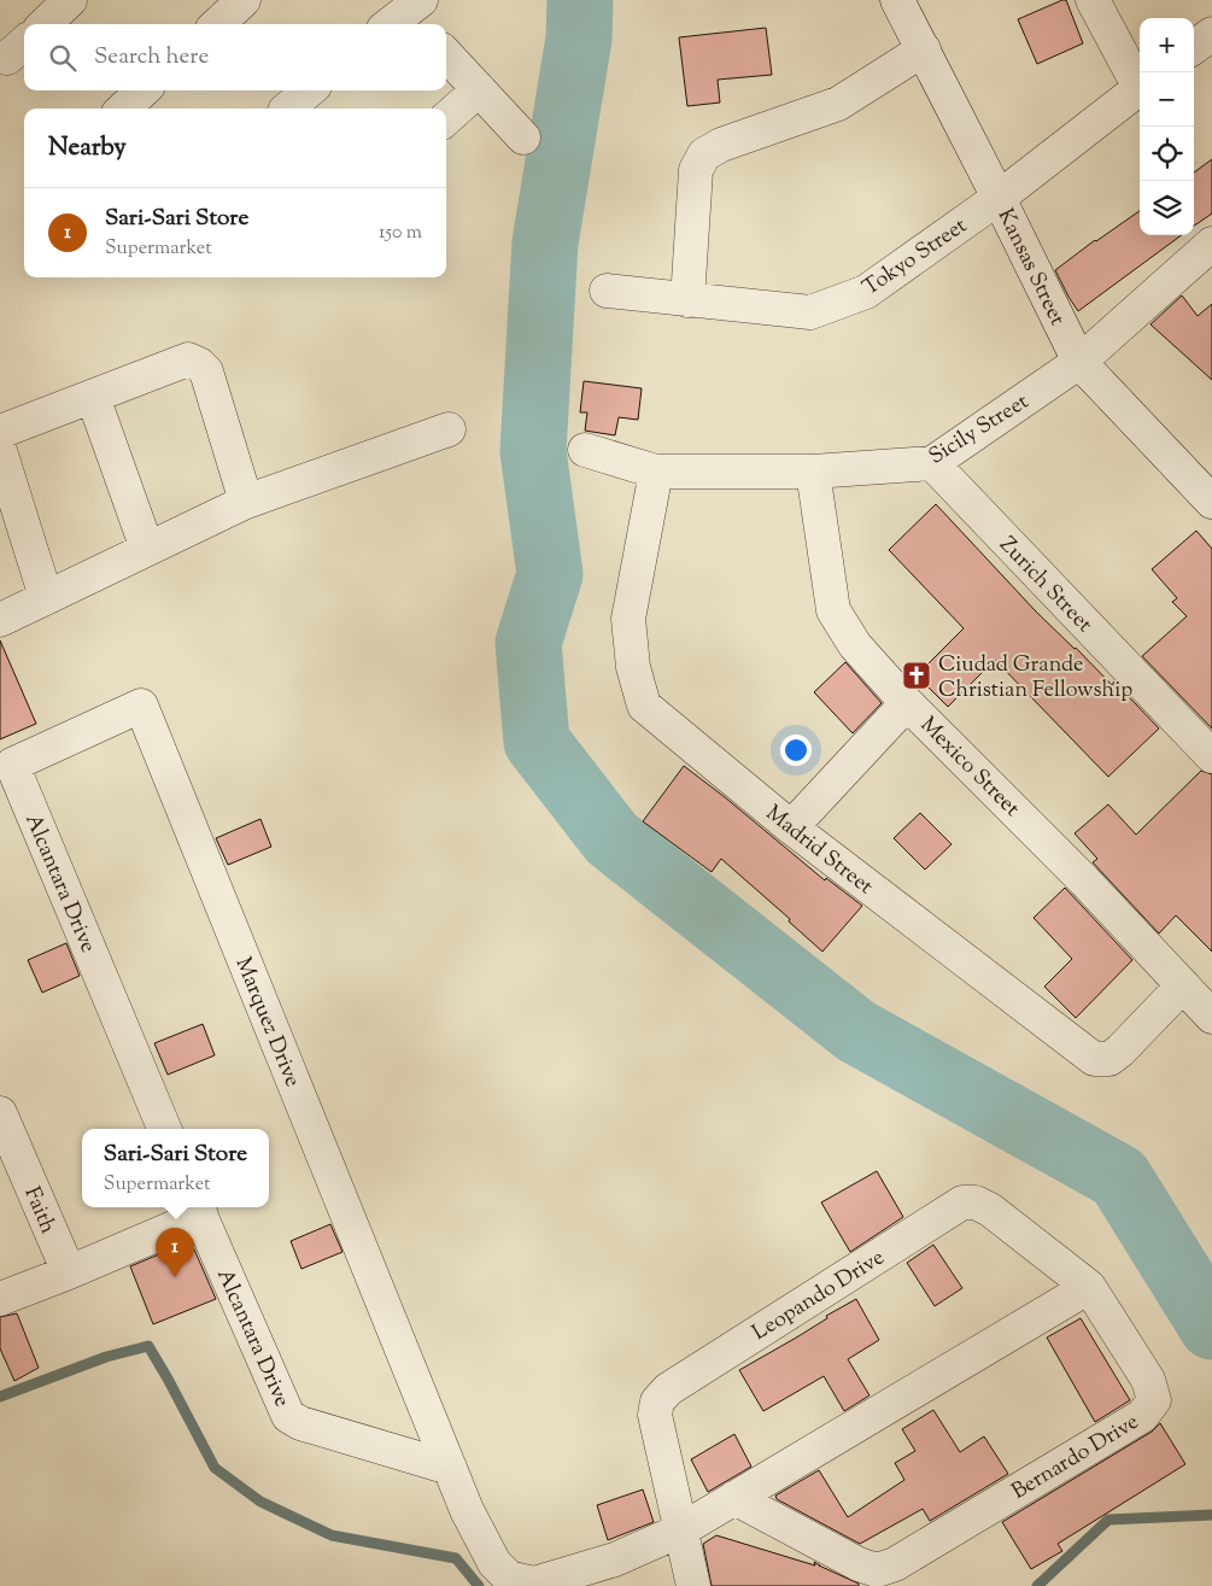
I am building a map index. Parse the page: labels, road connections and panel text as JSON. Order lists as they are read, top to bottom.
{
  "streets": {
    "street": [
      "Tokyo Street",
      "Kansas Street",
      "Sicily Street",
      "Zurich Street",
      "Mexico Street",
      "Madrid Street",
      "Alcantara Drive",
      "Marquez Drive",
      "Faith",
      "Leopando Drive",
      "Bernardo Drive"
    ]
  },
  "crossings": [
    ["Tokyo Street", "Kansas Street"],
    ["Kansas Street", "Sicily Street"],
    ["Sicily Street", "Zurich Street"],
    ["Sicily Street", "Mexico Street"],
    ["Sicily Street", "Madrid Street"],
    ["Mexico Street", "Madrid Street"],
    ["Alcantara Drive", "Marquez Drive"],
    ["Leopando Drive", "Bernardo Drive"]
  ],
  "places": {
    "church": ["Ciudad Grande Christian Fellowship"]
  },
  "page": {
    "map_buttons": ["+", "−"],
    "search": "Search here",
    "heading": "Nearby",
    "list": [
      {
        "mark": "1",
        "name": "Sari-Sari Store",
        "note": "Supermarket",
        "value": "150 m"
      }
    ],
    "popup": ["Sari-Sari Store", "Supermarket"],
    "pins": "1"
  }
}
